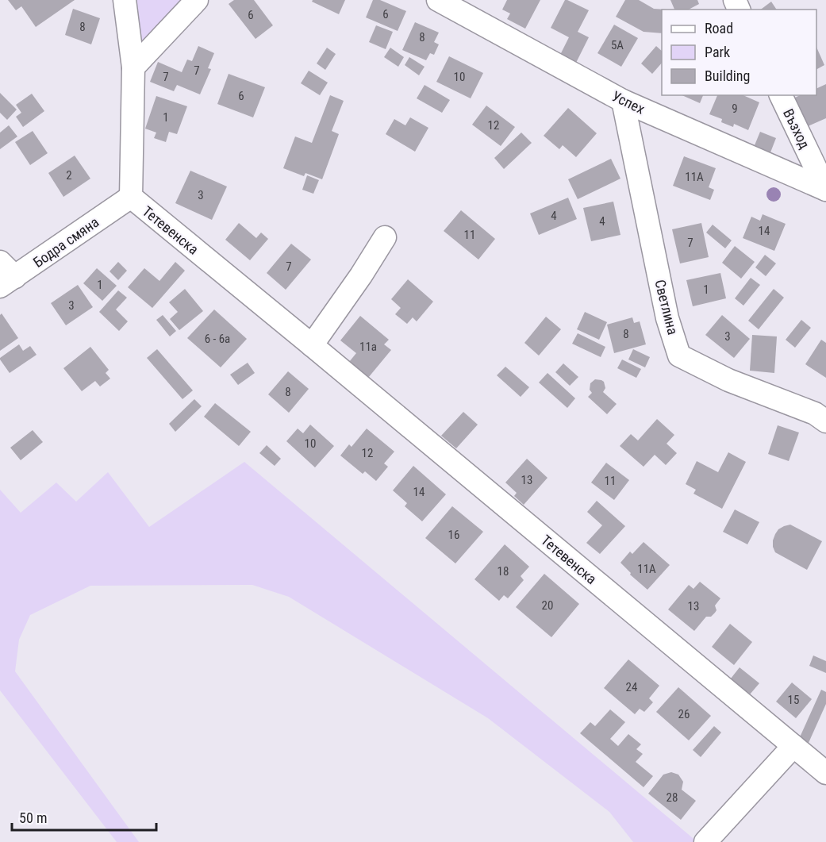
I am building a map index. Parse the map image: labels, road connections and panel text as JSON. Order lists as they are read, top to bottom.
{
  "streets": {
    "street": [
      "Успех",
      "Възход",
      "Тетевенска",
      "Бодра смяна",
      "Светлина"
    ]
  },
  "crossings": [
    ["Успех", "Възход"],
    ["Успех", "Светлина"],
    ["Тетевенска", "Бодра смяна"]
  ],
  "house_numbers": [
    "6",
    "6",
    "8",
    "8",
    "5А",
    "7",
    "7",
    "10",
    "6",
    "9",
    "1",
    "12",
    "2",
    "11А",
    "3",
    "4",
    "4",
    "14",
    "11",
    "7",
    "7",
    "1",
    "1",
    "3",
    "8",
    "3",
    "6 - 6a",
    "11a",
    "8",
    "10",
    "12",
    "13",
    "11",
    "14",
    "16",
    "11А",
    "18",
    "20",
    "13",
    "24",
    "15",
    "26",
    "28"
  ],
  "legend": ["Road", "Park", "Building"],
  "scale_bar": "50 m"
}
